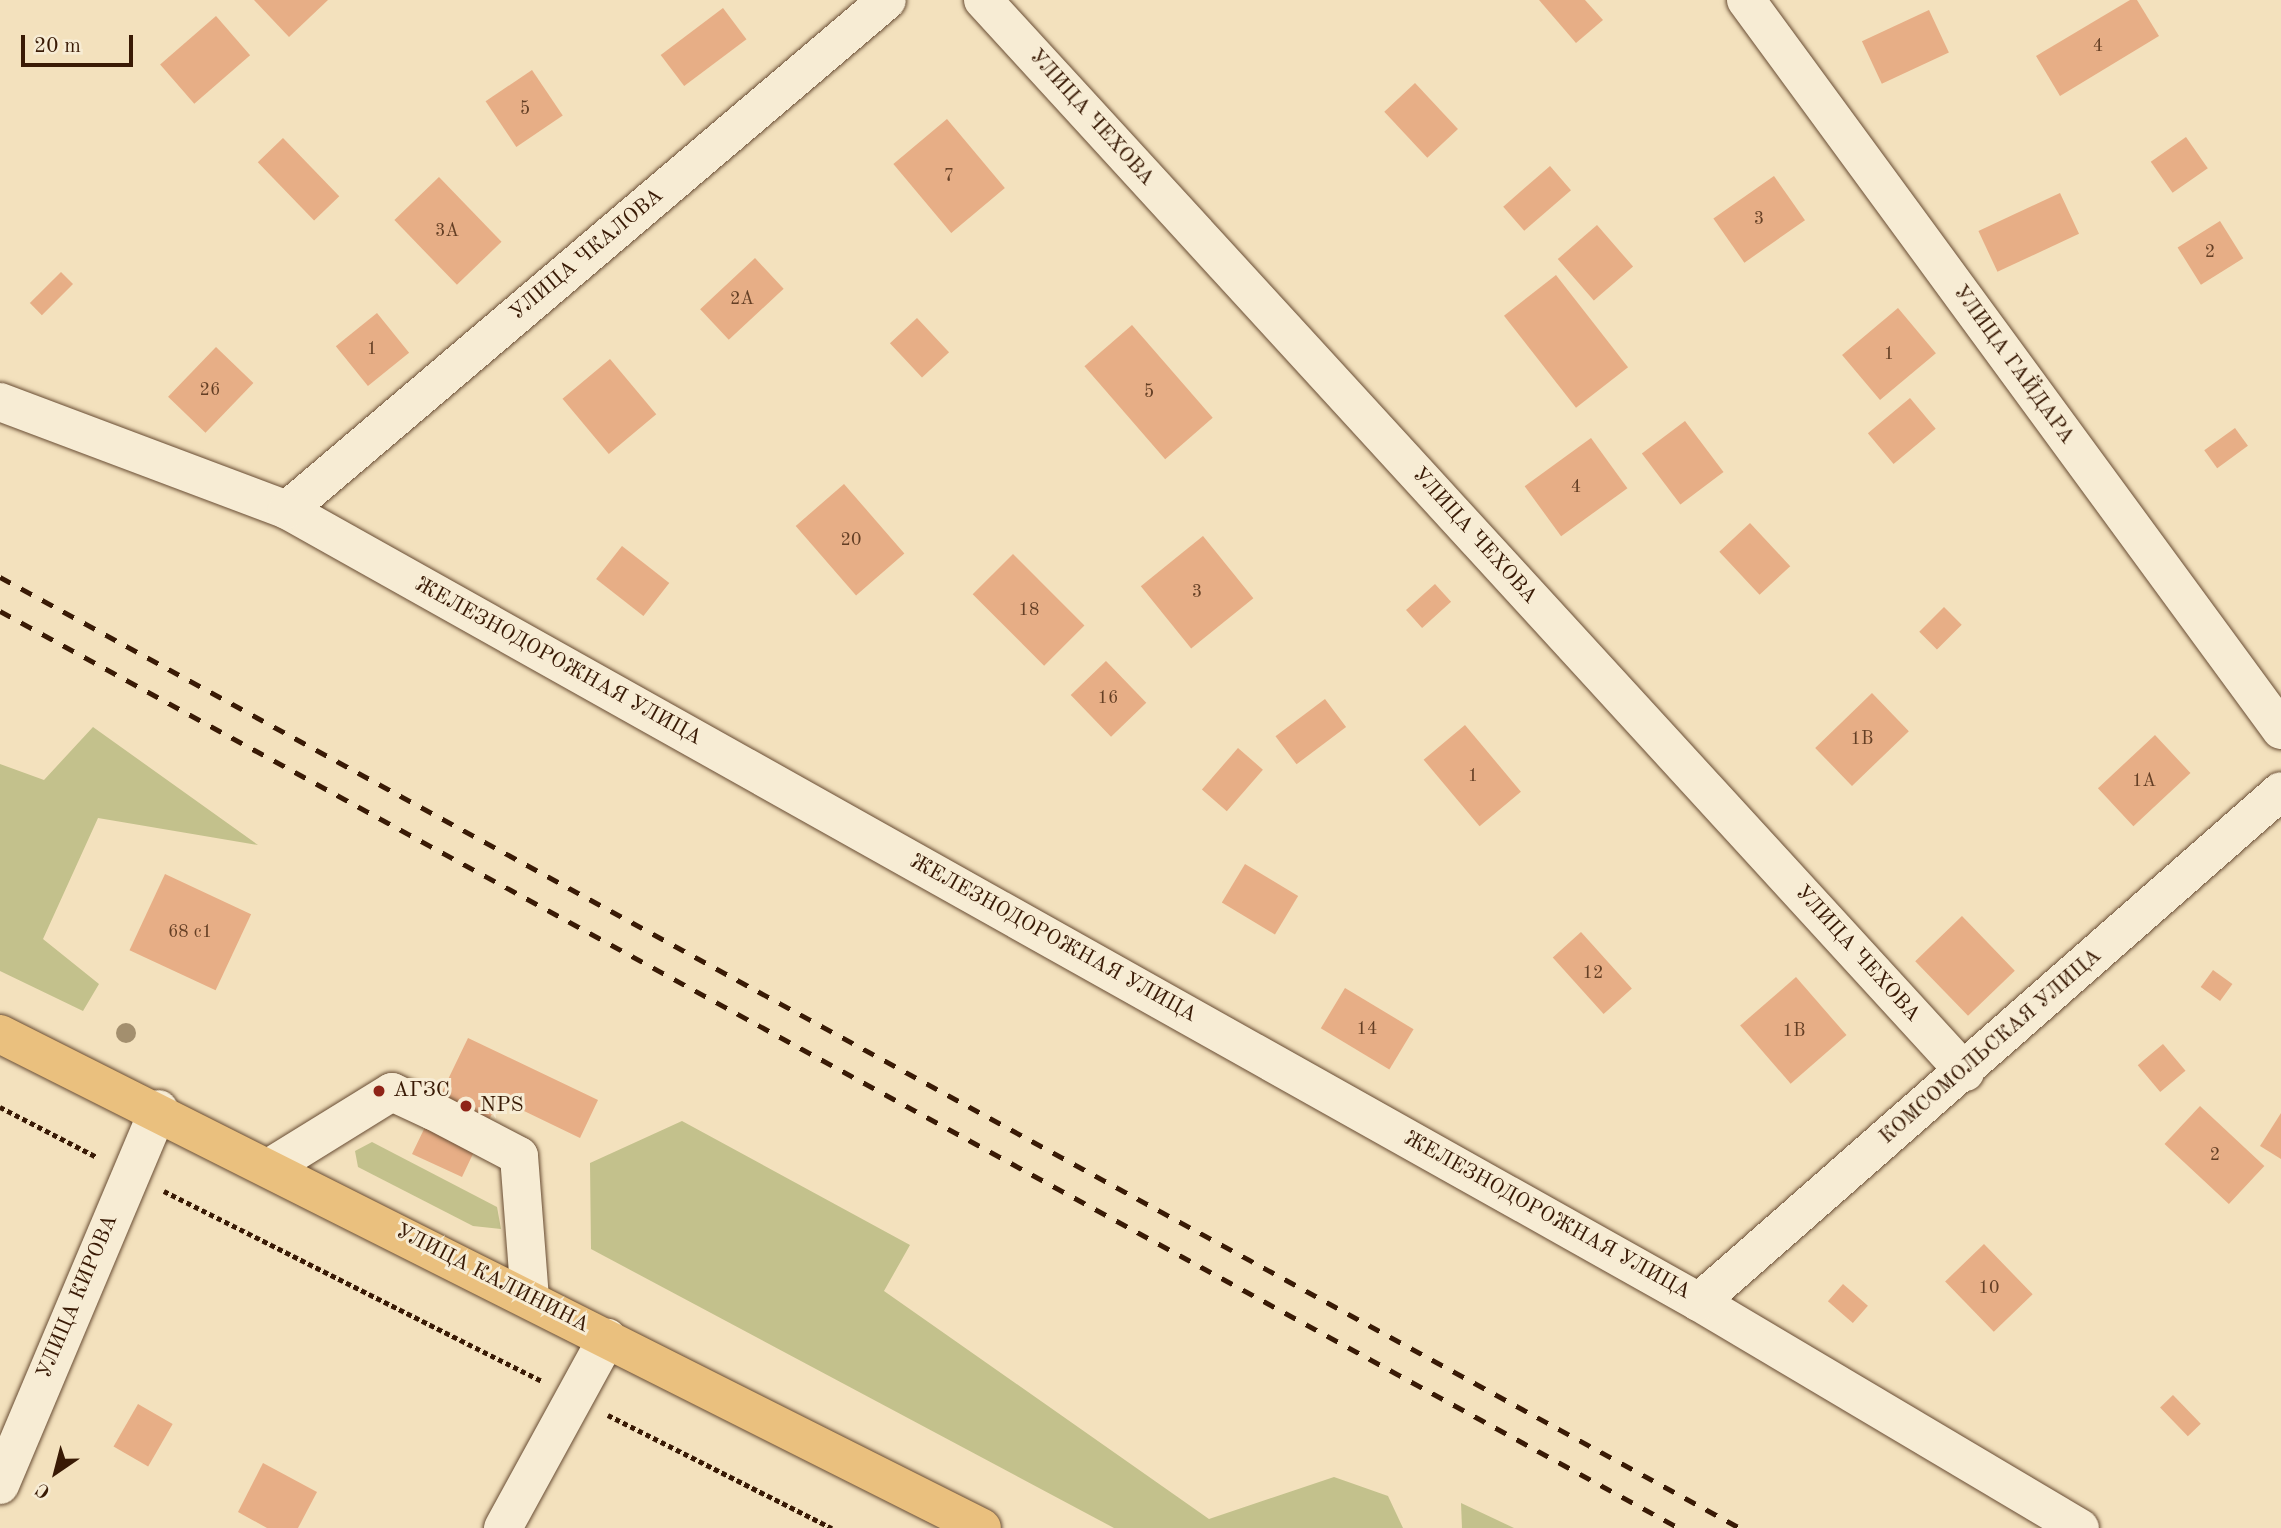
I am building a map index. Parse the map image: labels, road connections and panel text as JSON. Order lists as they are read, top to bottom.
{
  "streets": {
    "main road": ["УЛИЦА КАЛИНИНА"],
    "street": [
      "УЛИЦА ЧЕХОВА",
      "УЛИЦА ЧКАЛОВА",
      "УЛИЦА ГАЙДАРА",
      "ЖЕЛЕЗНОДОРОЖНАЯ УЛИЦА",
      "КОМСОМОЛЬСКАЯ УЛИЦА",
      "УЛИЦА КИРОВА"
    ]
  },
  "crossings": [
    ["УЛИЦА ЧЕХОВА", "КОМСОМОЛЬСКАЯ УЛИЦА"],
    ["УЛИЦА ЧКАЛОВА", "ЖЕЛЕЗНОДОРОЖНАЯ УЛИЦА"],
    ["ЖЕЛЕЗНОДОРОЖНАЯ УЛИЦА", "КОМСОМОЛЬСКАЯ УЛИЦА"],
    ["УЛИЦА КАЛИНИНА", "УЛИЦА КИРОВА"]
  ],
  "places": ["АГЗС", "NPS"],
  "house_numbers": [
    "4",
    "5",
    "7",
    "3",
    "3А",
    "2",
    "2А",
    "1",
    "1",
    "26",
    "5",
    "4",
    "20",
    "3",
    "18",
    "16",
    "1В",
    "1",
    "1А",
    "68 с1",
    "12",
    "14",
    "1В",
    "2",
    "10"
  ],
  "scale_bar": "20 m",
  "north": "bottom left"
}
